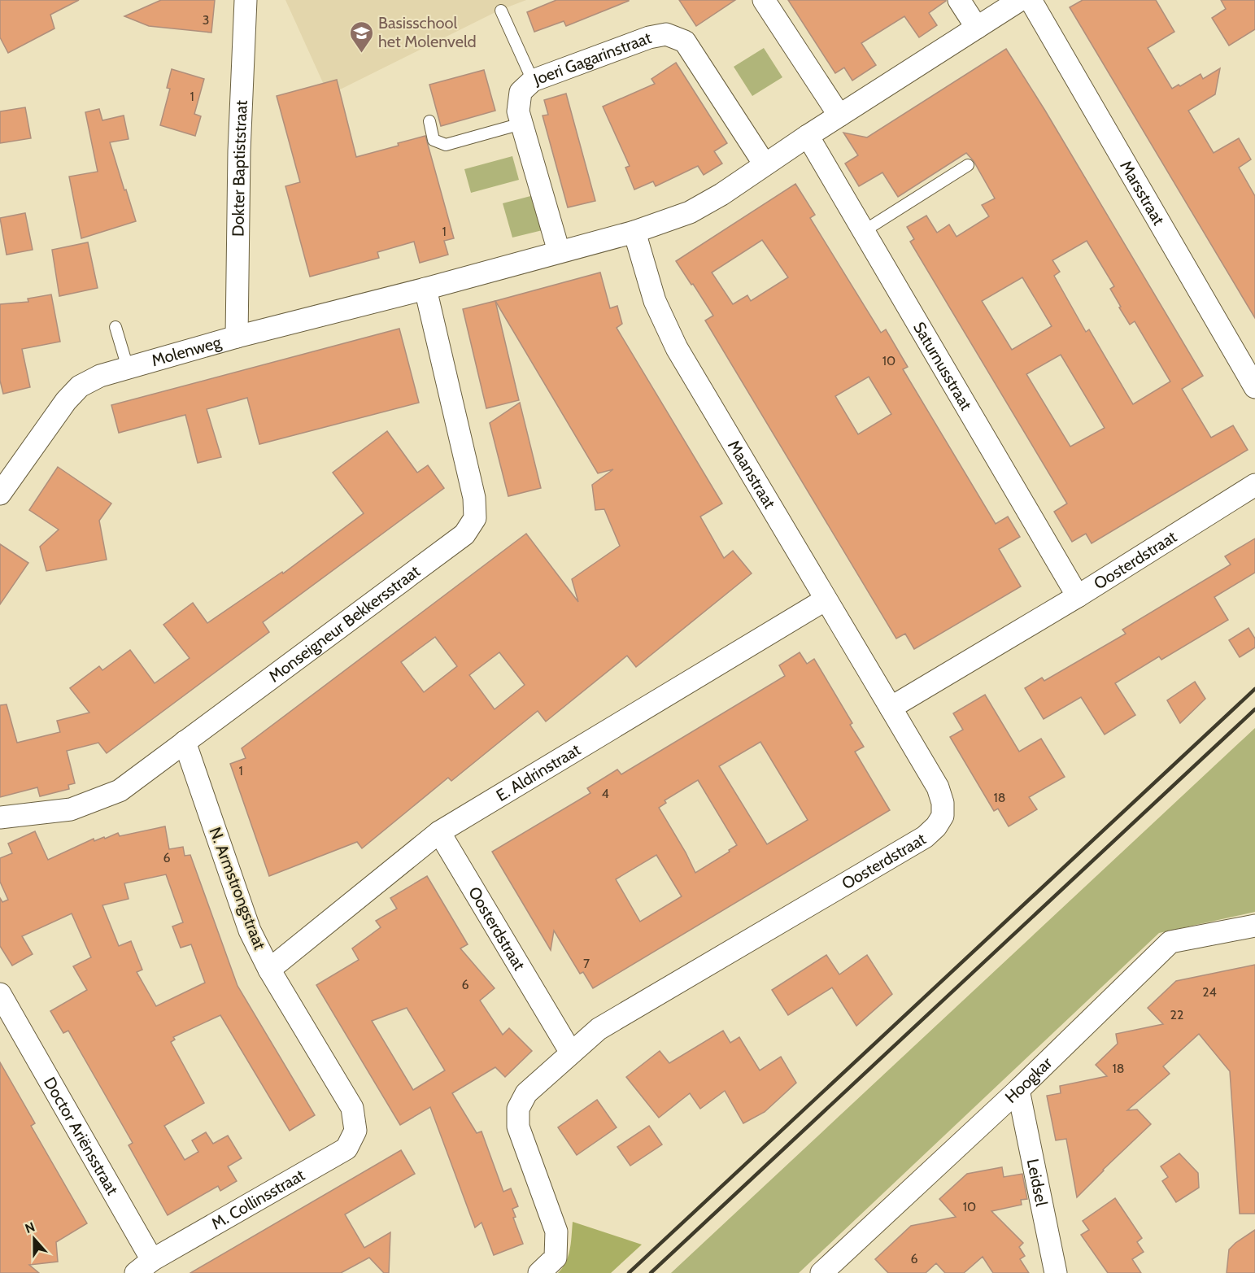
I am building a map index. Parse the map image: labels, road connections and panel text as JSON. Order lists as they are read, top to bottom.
{
  "streets": {
    "street": [
      "Joeri Gagarinstraat",
      "Dokter Baptiststraat",
      "Marsstraat",
      "Molenweg",
      "Saturnusstraat",
      "Maanstraat",
      "Oosterdstraat",
      "Monseigneur Bekkersstraat",
      "E. Aldrinstraat",
      "N. Armstrongstraat",
      "Hoogkar",
      "Doctor Ariënsstraat",
      "Leidsel",
      "M. Collinsstraat"
    ]
  },
  "crossings": [
    ["Dokter Baptiststraat", "Molenweg"],
    ["Molenweg", "Monseigneur Bekkersstraat"],
    ["Saturnusstraat", "Oosterdstraat"],
    ["Maanstraat", "Oosterdstraat"],
    ["Maanstraat", "E. Aldrinstraat"],
    ["Oosterdstraat", "E. Aldrinstraat"],
    ["Monseigneur Bekkersstraat", "N. Armstrongstraat"],
    ["E. Aldrinstraat", "N. Armstrongstraat"],
    ["N. Armstrongstraat", "M. Collinsstraat"],
    ["Hoogkar", "Leidsel"],
    ["Doctor Ariënsstraat", "M. Collinsstraat"]
  ],
  "places": {
    "school or university": ["Basisschool het Molenveld"]
  },
  "house_numbers": [
    "3",
    "1",
    "1",
    "10",
    "1",
    "4",
    "18",
    "6",
    "7",
    "6",
    "24",
    "22",
    "18",
    "10",
    "6"
  ],
  "north": "top"
}
